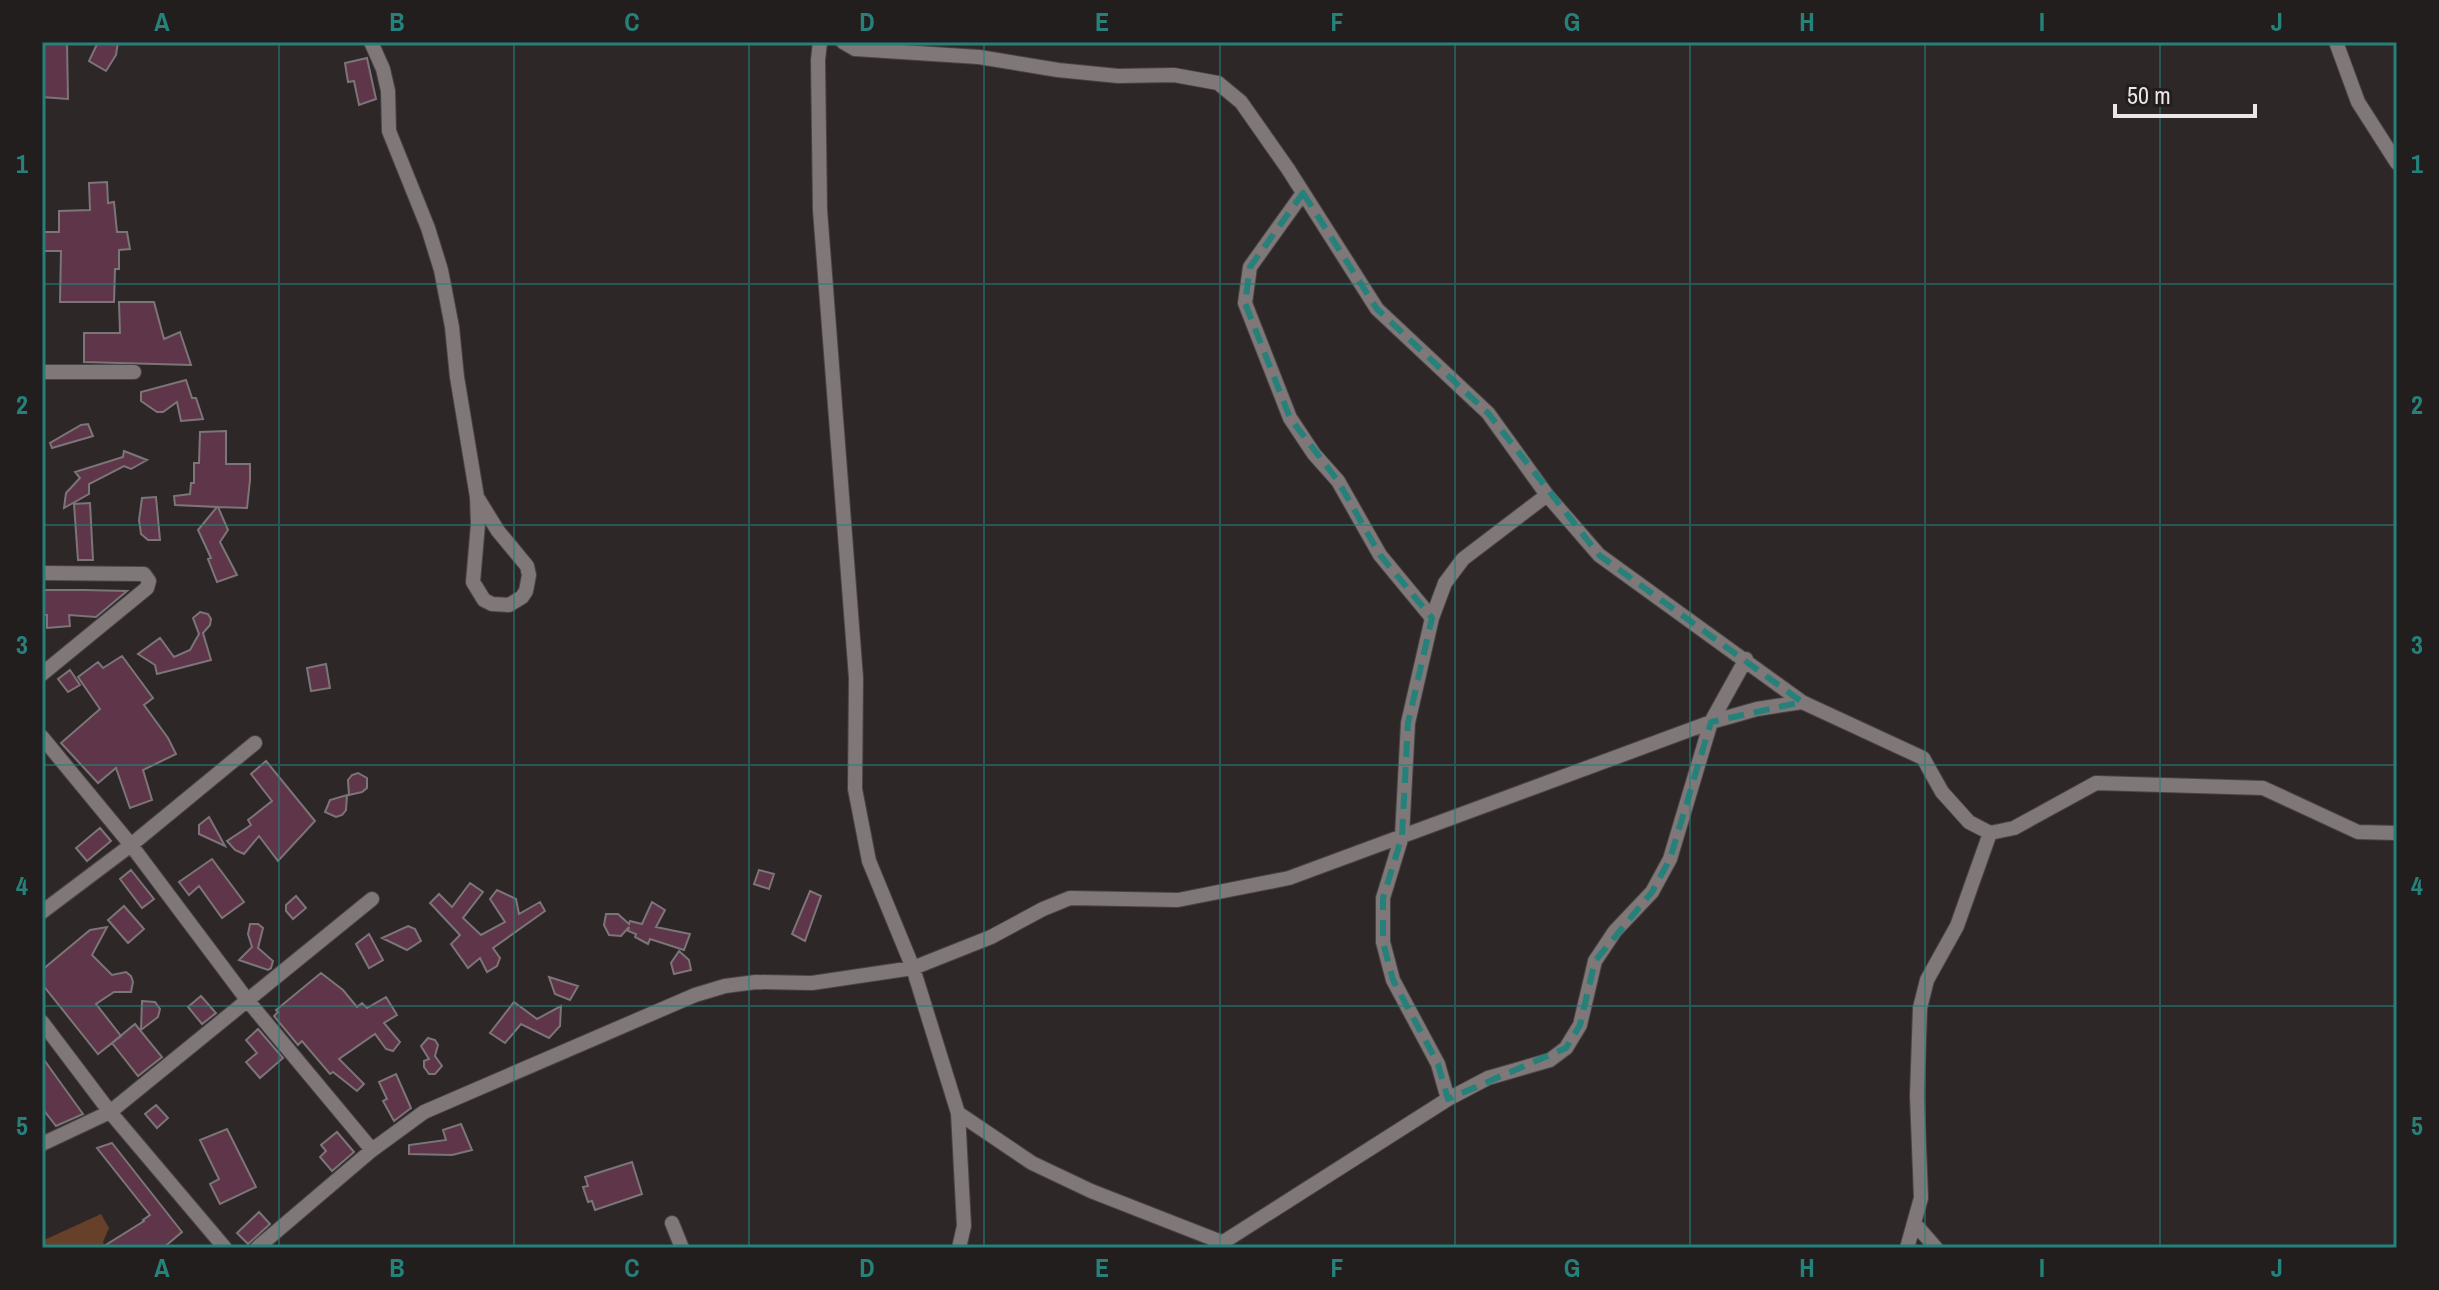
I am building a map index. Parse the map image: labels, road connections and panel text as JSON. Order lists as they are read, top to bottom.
{
  "scale_bar": "50 m",
  "grid": {
    "columns": [
      "A",
      "B",
      "C",
      "D",
      "E",
      "F",
      "G",
      "H",
      "I",
      "J"
    ],
    "rows": [
      "1",
      "2",
      "3",
      "4",
      "5"
    ]
  }
}
